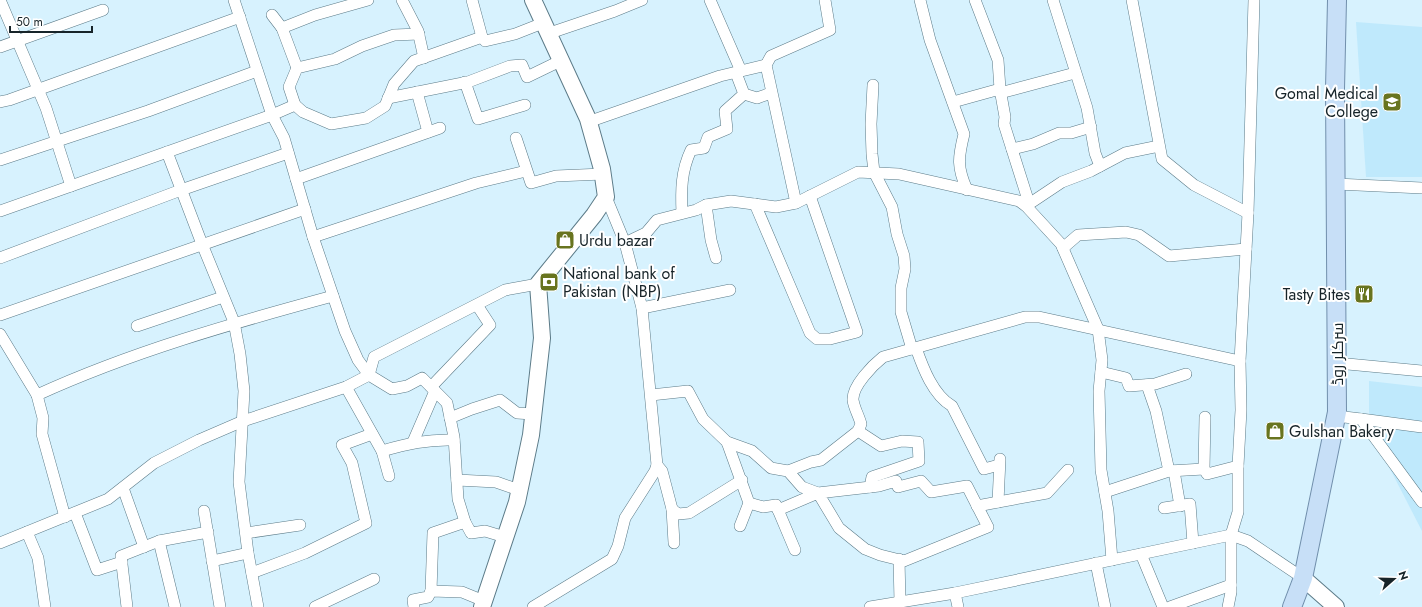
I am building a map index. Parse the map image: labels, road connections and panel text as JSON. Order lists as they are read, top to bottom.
{
  "streets": {
    "main road": ["سرکلر روڈ"]
  },
  "places": {
    "school or university": ["Gomal Medical College"],
    "shop": ["Urdu bazar", "Gulshan Bakery"],
    "bank": ["National bank of Pakistan (NBP)"],
    "restaurant": ["Tasty Bites"]
  },
  "scale_bar": "50 m",
  "north": "right"
}
